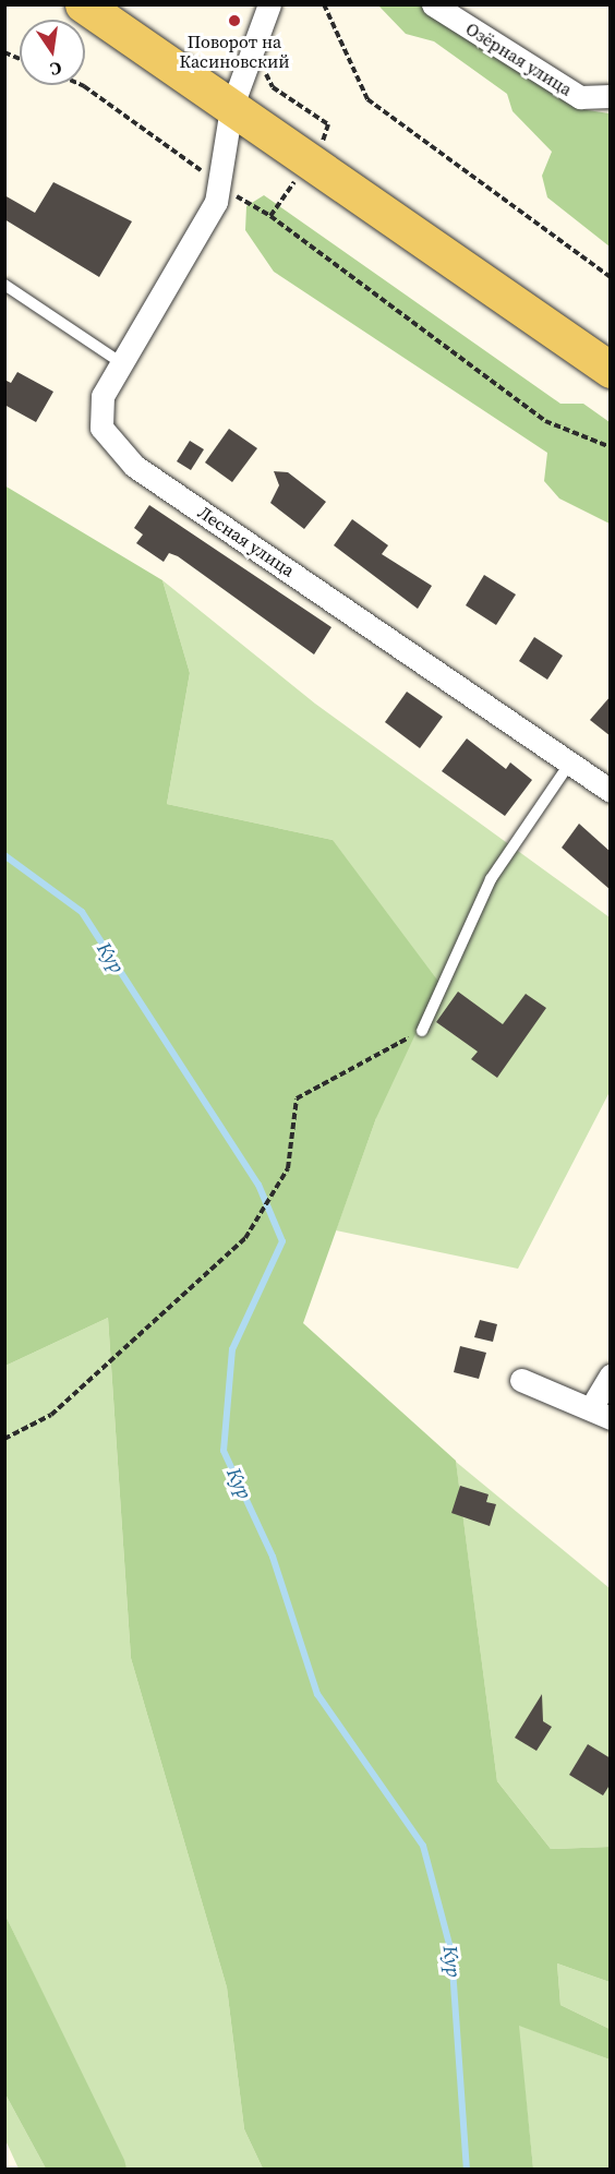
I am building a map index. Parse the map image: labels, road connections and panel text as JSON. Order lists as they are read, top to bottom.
{
  "streets": {
    "street": ["Озёрная улица", "Лесная улица"]
  },
  "water": ["Кур"],
  "places": ["Поворот на Касиновский"],
  "north": "bottom"
}
